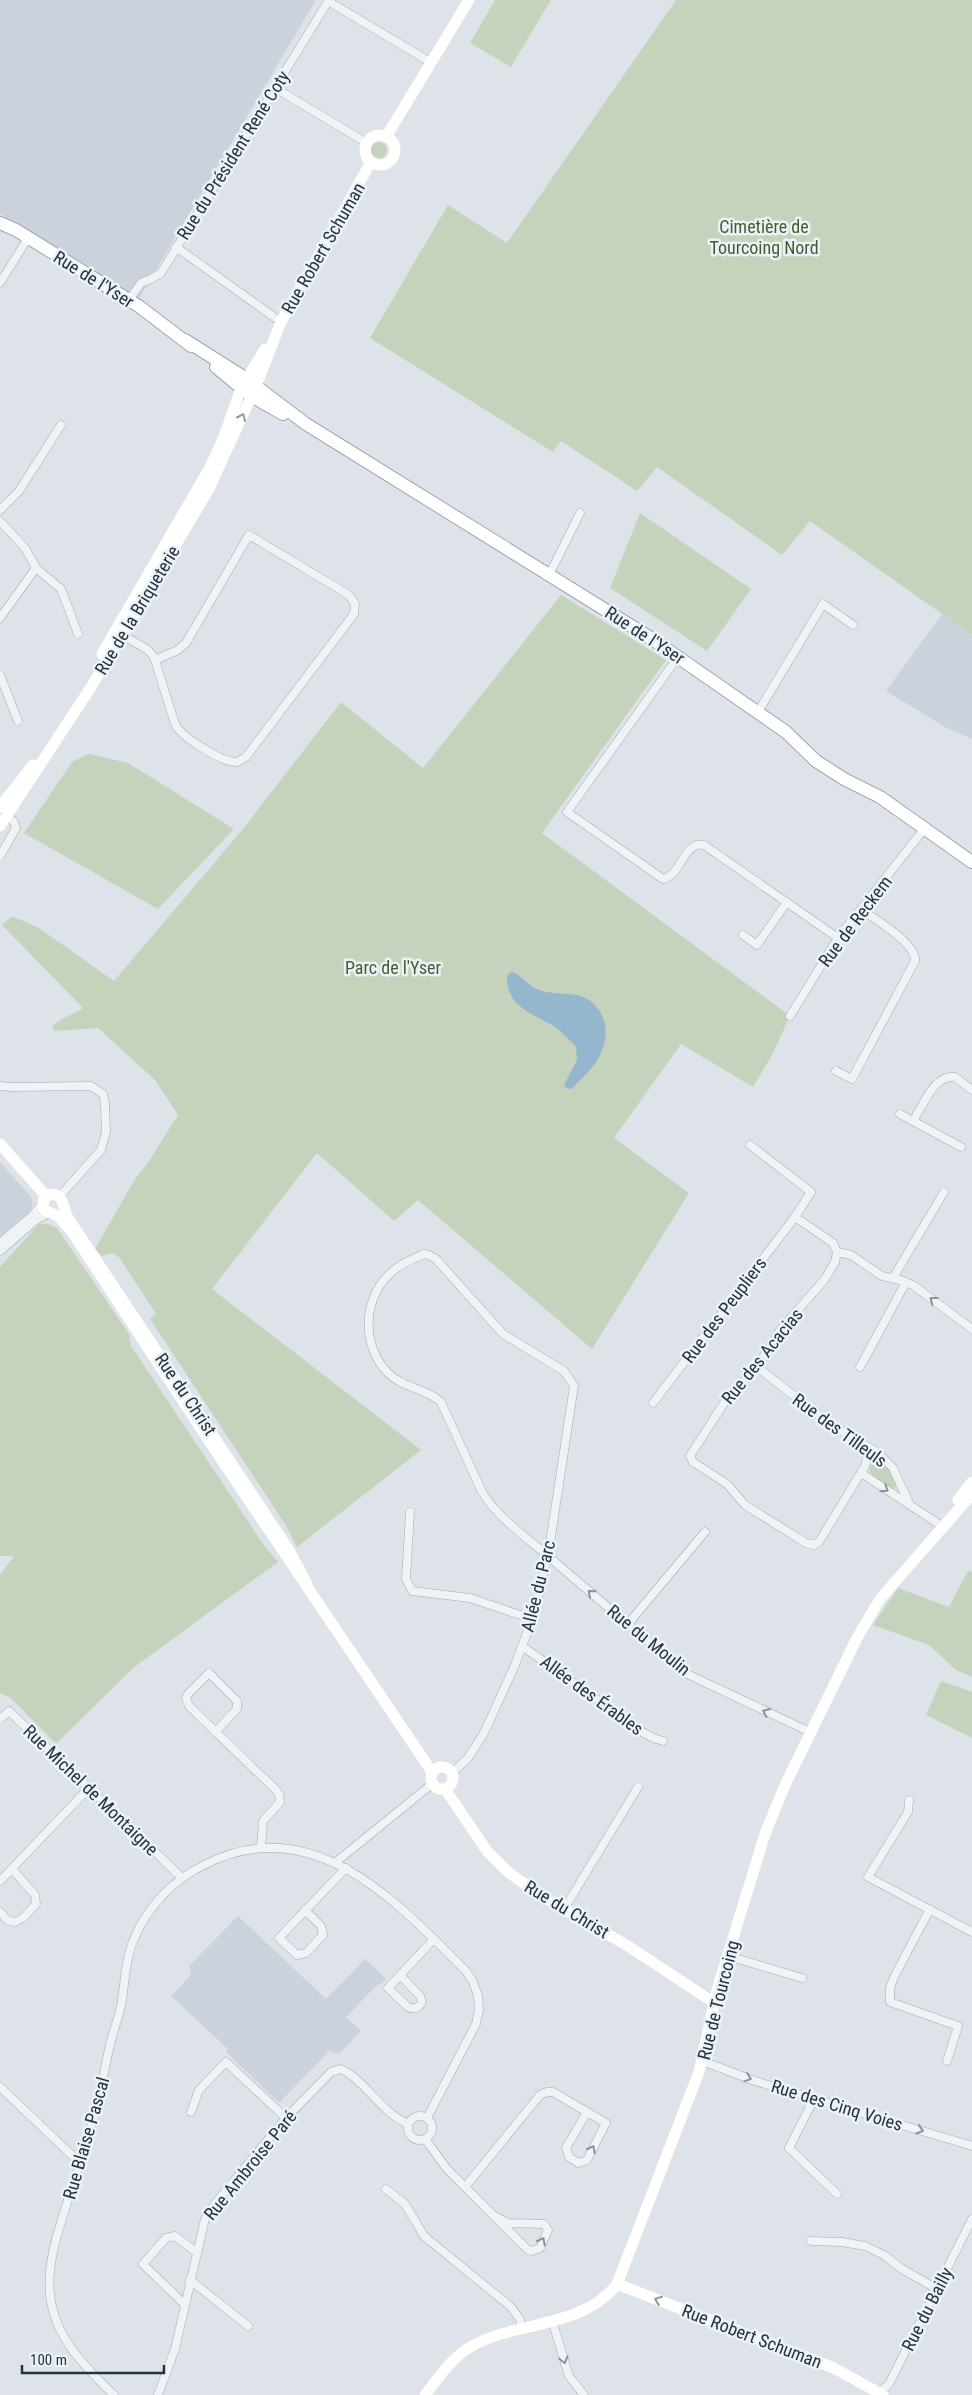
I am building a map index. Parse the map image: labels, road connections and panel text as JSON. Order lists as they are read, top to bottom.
{
  "streets": {
    "main road": ["Rue de l'Yser"],
    "street": [
      "Rue du Président René Coty",
      "Rue Robert Schuman",
      "Rue de la Briqueterie",
      "Rue de Reckem",
      "Rue des Peupliers",
      "Rue des Acacias",
      "Rue du Christ",
      "Rue des Tilleuls",
      "Allée du Parc",
      "Rue du Moulin",
      "Allée des Érables",
      "Rue Michel de Montaigne",
      "Rue de Tourcoing",
      "Rue des Cinq Voies",
      "Rue Blaise Pascal",
      "Rue Ambroise Paré",
      "Rue du Bailly"
    ]
  },
  "crossings": [
    ["Rue du Président René Coty", "Rue de l'Yser"],
    ["Rue Robert Schuman", "Rue de l'Yser"],
    ["Rue Robert Schuman", "Rue de la Briqueterie"],
    ["Rue Robert Schuman", "Rue de Tourcoing"],
    ["Rue Robert Schuman", "Rue du Bailly"],
    ["Rue de l'Yser", "Rue de la Briqueterie"],
    ["Rue de l'Yser", "Rue de Reckem"],
    ["Rue des Acacias", "Rue des Tilleuls"],
    ["Rue du Christ", "Allée du Parc"],
    ["Rue du Christ", "Rue de Tourcoing"],
    ["Rue des Tilleuls", "Rue de Tourcoing"],
    ["Allée du Parc", "Rue du Moulin"],
    ["Allée du Parc", "Allée des Érables"],
    ["Rue du Moulin", "Rue de Tourcoing"],
    ["Rue Michel de Montaigne", "Rue Blaise Pascal"],
    ["Rue de Tourcoing", "Rue des Cinq Voies"],
    ["Rue Blaise Pascal", "Rue Ambroise Paré"]
  ],
  "one_way": ["Rue Robert Schuman", "Rue du Moulin", "Rue des Cinq Voies"],
  "parks": ["Cimetière de Tourcoing Nord", "Parc de l'Yser"],
  "scale_bar": "100 m"
}
